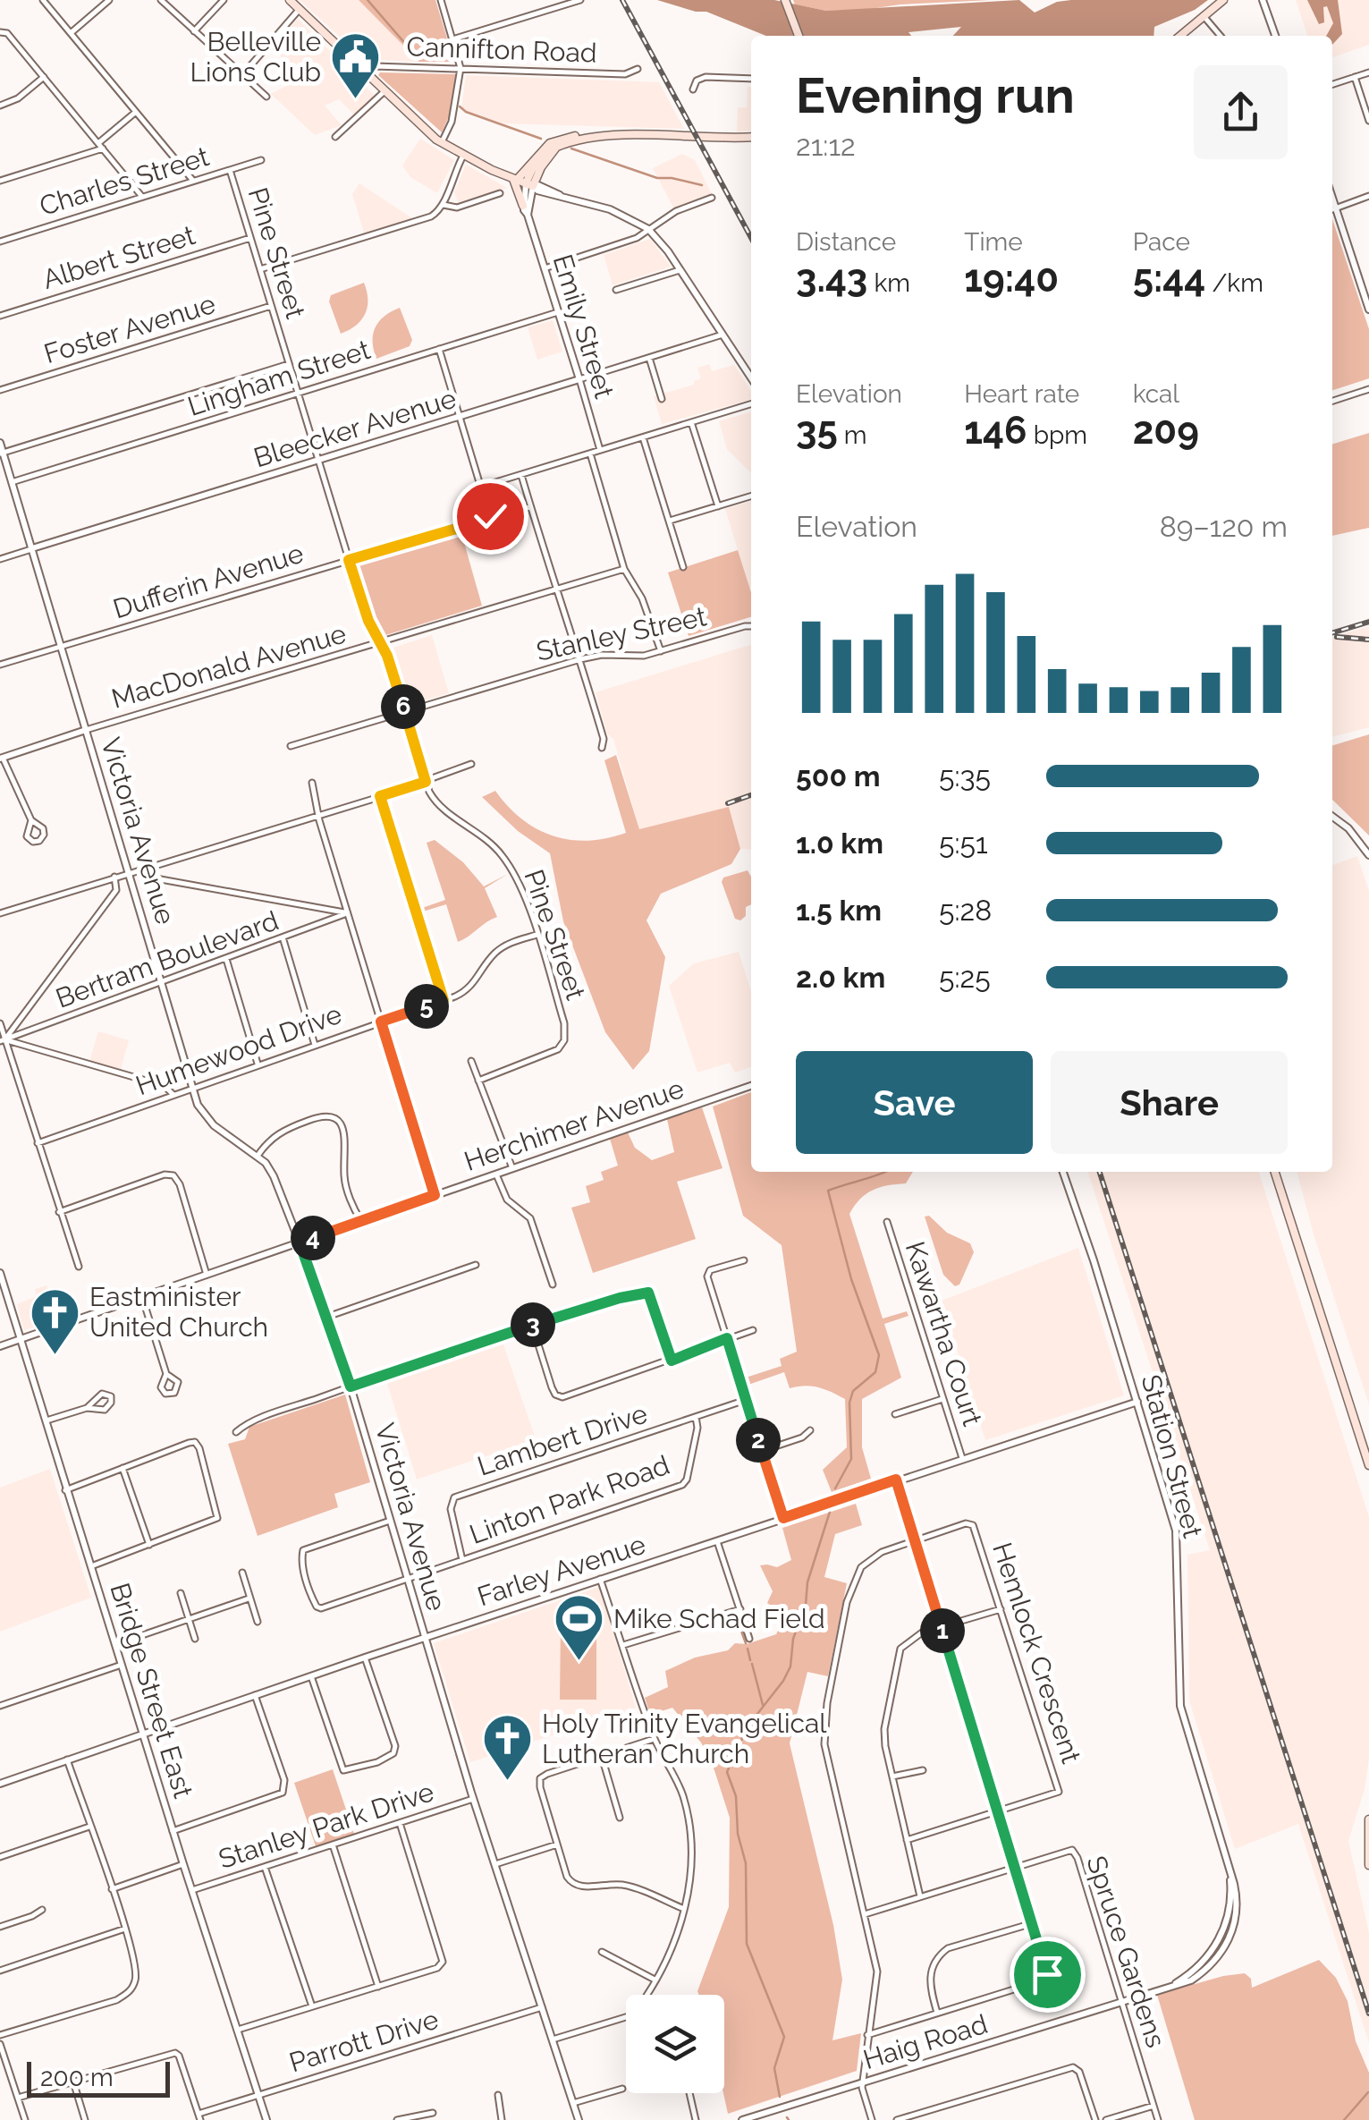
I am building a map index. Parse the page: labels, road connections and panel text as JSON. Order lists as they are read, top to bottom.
{
  "streets": {
    "street": [
      "Cannifton Road",
      "Charles Street",
      "Pine Street",
      "Albert Street",
      "Emily Street",
      "Foster Avenue",
      "Lingham Street",
      "Bleecker Avenue",
      "Dufferin Avenue",
      "Stanley Street",
      "MacDonald Avenue",
      "Victoria Avenue",
      "Bertram Boulevard",
      "Humewood Drive",
      "Herchimer Avenue",
      "Kawartha Court",
      "Lambert Drive",
      "Station Street",
      "Linton Park Road",
      "Farley Avenue",
      "Hemlock Crescent",
      "Bridge Street East",
      "Stanley Park Drive",
      "Spruce Gardens",
      "Parrott Drive",
      "Haig Road"
    ]
  },
  "crossings": [
    ["Charles Street", "Pine Street"],
    ["Pine Street", "Albert Street"],
    ["Pine Street", "Foster Avenue"],
    ["Pine Street", "Lingham Street"],
    ["Pine Street", "Bleecker Avenue"],
    ["Pine Street", "Dufferin Avenue"],
    ["Pine Street", "Stanley Street"],
    ["Pine Street", "MacDonald Avenue"],
    ["Pine Street", "Humewood Drive"],
    ["Emily Street", "Lingham Street"],
    ["Emily Street", "Bleecker Avenue"],
    ["Lingham Street", "Victoria Avenue"],
    ["Bleecker Avenue", "Victoria Avenue"],
    ["Dufferin Avenue", "Victoria Avenue"],
    ["MacDonald Avenue", "Victoria Avenue"],
    ["Victoria Avenue", "Bertram Boulevard"],
    ["Victoria Avenue", "Humewood Drive"],
    ["Victoria Avenue", "Herchimer Avenue"],
    ["Victoria Avenue", "Linton Park Road"],
    ["Victoria Avenue", "Farley Avenue"],
    ["Victoria Avenue", "Stanley Park Drive"],
    ["Victoria Avenue", "Parrott Drive"],
    ["Herchimer Avenue", "Bridge Street East"],
    ["Kawartha Court", "Farley Avenue"],
    ["Lambert Drive", "Linton Park Road"],
    ["Station Street", "Farley Avenue"],
    ["Station Street", "Spruce Gardens"],
    ["Station Street", "Haig Road"],
    ["Farley Avenue", "Bridge Street East"],
    ["Bridge Street East", "Stanley Park Drive"],
    ["Bridge Street East", "Parrott Drive"],
    ["Spruce Gardens", "Haig Road"]
  ],
  "places": {
    "public building": ["Belleville Lions Club"],
    "church": ["Eastminister United Church", "Holy Trinity Evangelical Lutheran Church"],
    "sports": ["Mike Schad Field"]
  },
  "scale_bar": "200 m",
  "page": {
    "heading": ["Evening run", "21:12"],
    "stats": [
      ["Distance", "3.43 km"],
      ["Time", "19:40"],
      ["Pace", "5:44 /km"],
      ["Elevation", "35 m"],
      ["Heart rate", "146 bpm"],
      ["kcal", "209"]
    ],
    "chart": ["Elevation", "89–120 m"],
    "pins": [
      "6",
      "5",
      "4",
      "3",
      "2",
      "1"
    ],
    "list": [
      {
        "name": "500 m",
        "note": "5:35"
      },
      {
        "name": "1.0 km",
        "note": "5:51"
      },
      {
        "name": "1.5 km",
        "note": "5:28"
      },
      {
        "name": "2.0 km",
        "note": "5:25"
      }
    ],
    "buttons": ["Save", "Share"],
    "scale": "200 m"
  }
}
